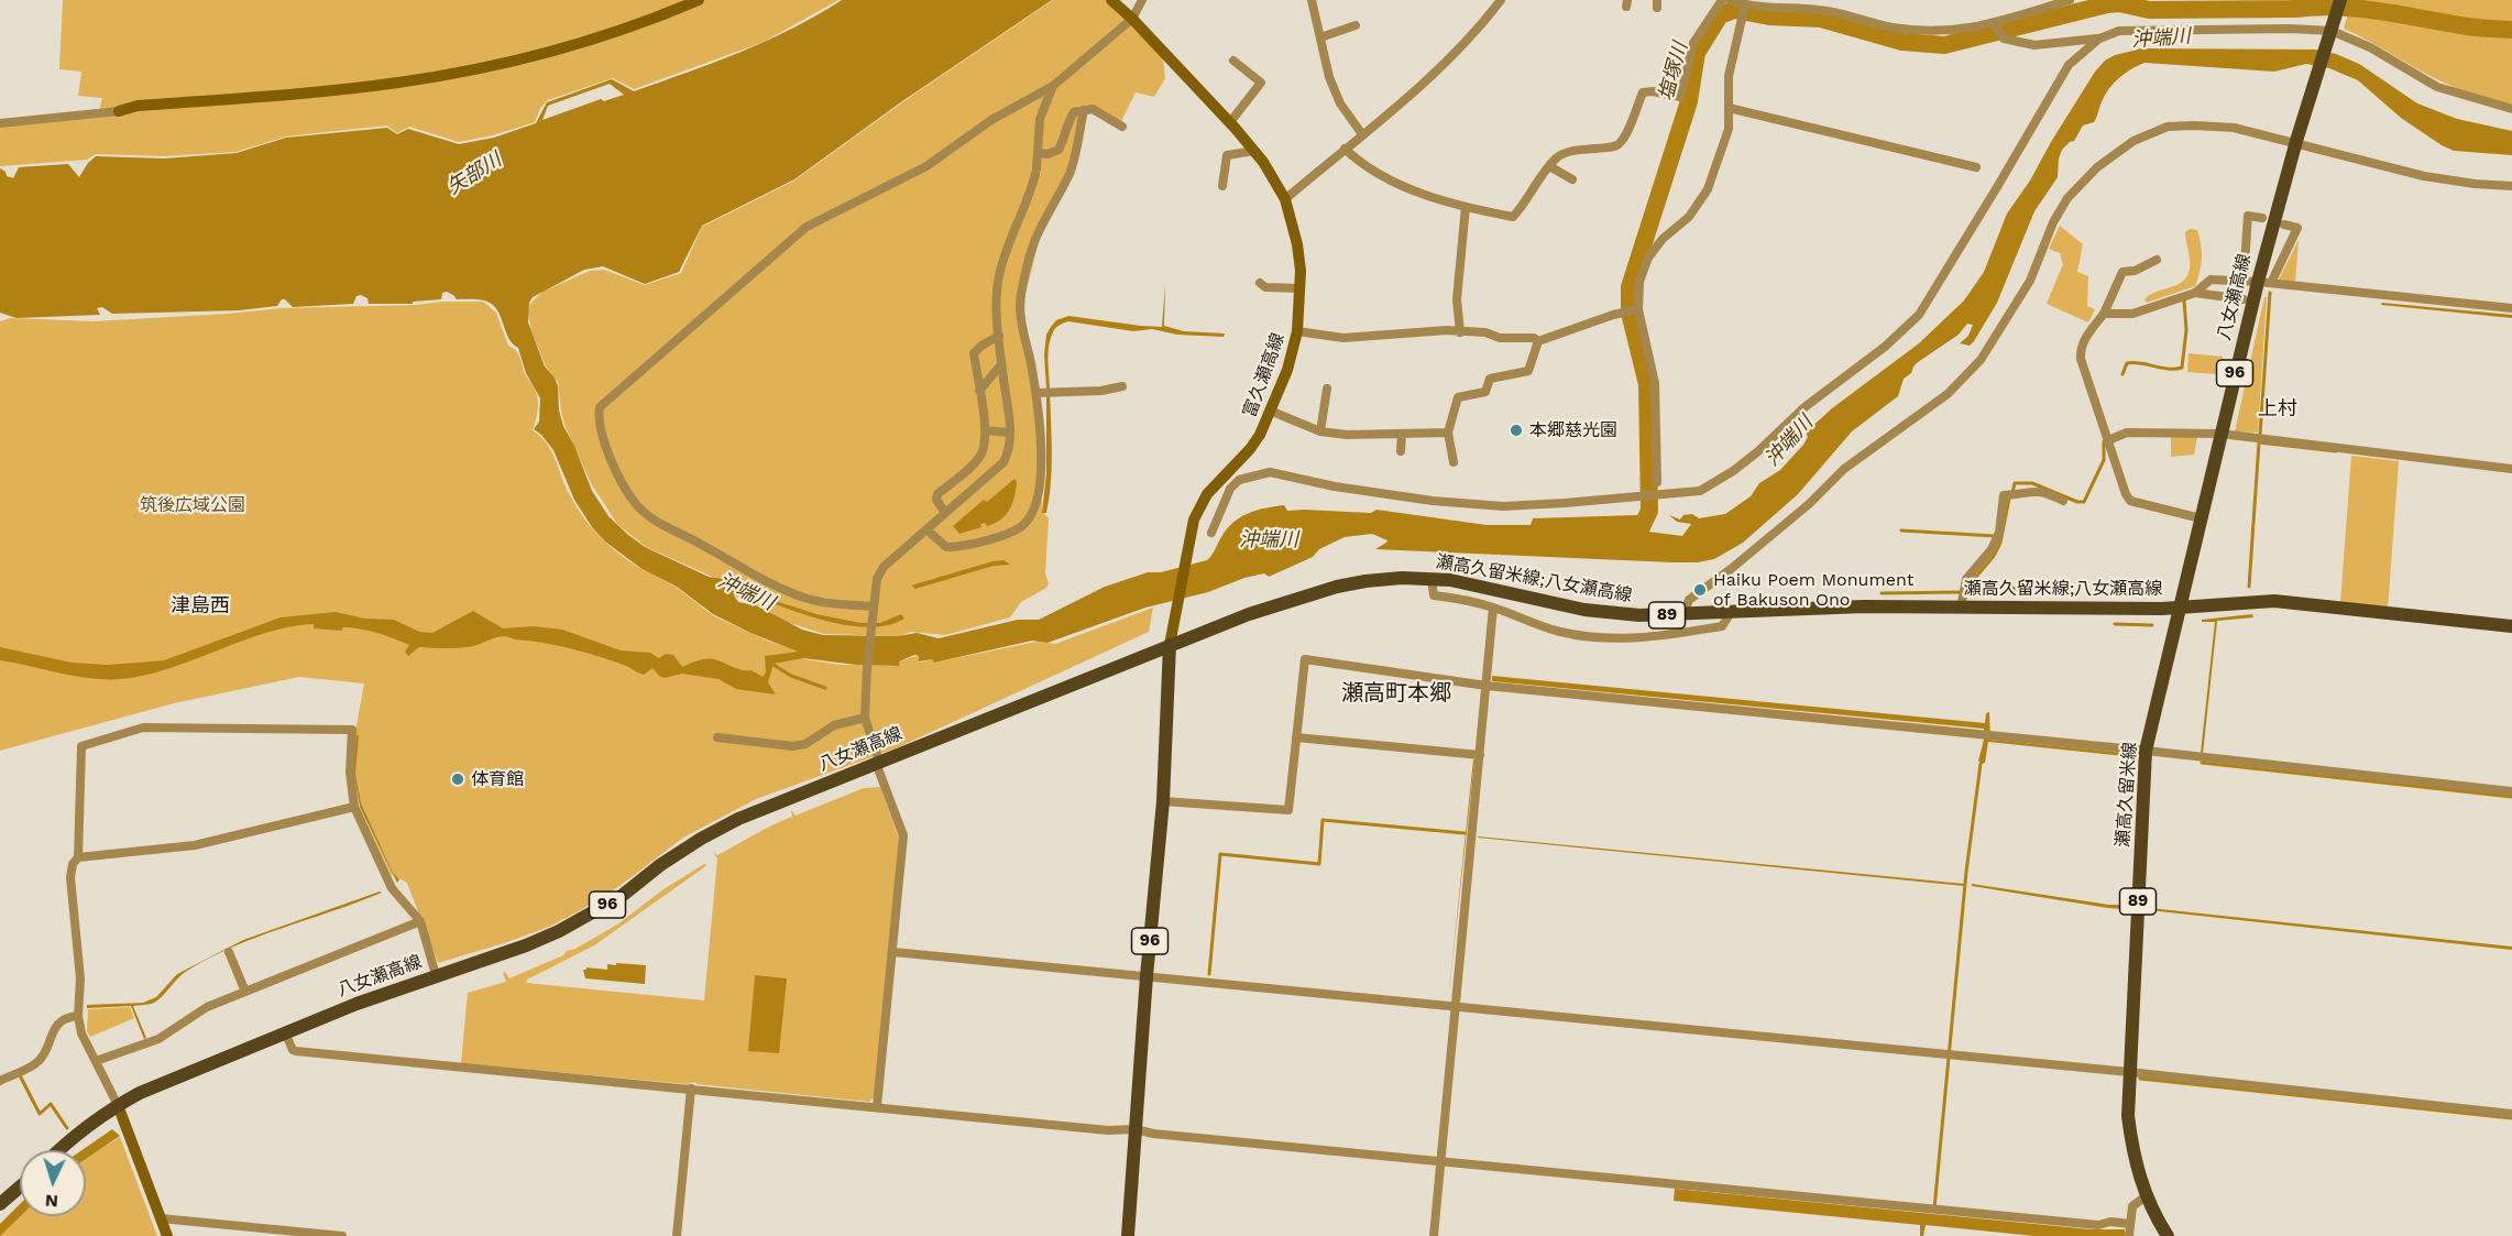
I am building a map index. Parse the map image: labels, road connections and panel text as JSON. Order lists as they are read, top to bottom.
{
  "streets": {
    "main road": [
      "八女瀬高線",
      "96",
      "富久瀬高線",
      "瀬高久留米線;八女瀬高線",
      "89",
      "瀬高久留米線"
    ]
  },
  "crossings": [
    ["八女瀬高線", "96"],
    ["八女瀬高線", "富久瀬高線"],
    ["八女瀬高線", "瀬高久留米線;八女瀬高線"],
    ["八女瀬高線", "89"],
    ["八女瀬高線", "瀬高久留米線"],
    ["96", "富久瀬高線"],
    ["96", "瀬高久留米線;八女瀬高線"],
    ["富久瀬高線", "瀬高久留米線;八女瀬高線"],
    ["瀬高久留米線;八女瀬高線", "89"],
    ["瀬高久留米線;八女瀬高線", "瀬高久留米線"],
    ["89", "瀬高久留米線"]
  ],
  "districts": ["上村", "津島西", "瀬高町本郷"],
  "water": ["沖端川", "塩塚川", "矢部川"],
  "parks": ["筑後広域公園"],
  "places": ["本郷慈光園", "Haiku Poem Monument of Bakuson Ono", "体育館"],
  "north": "bottom"
}
